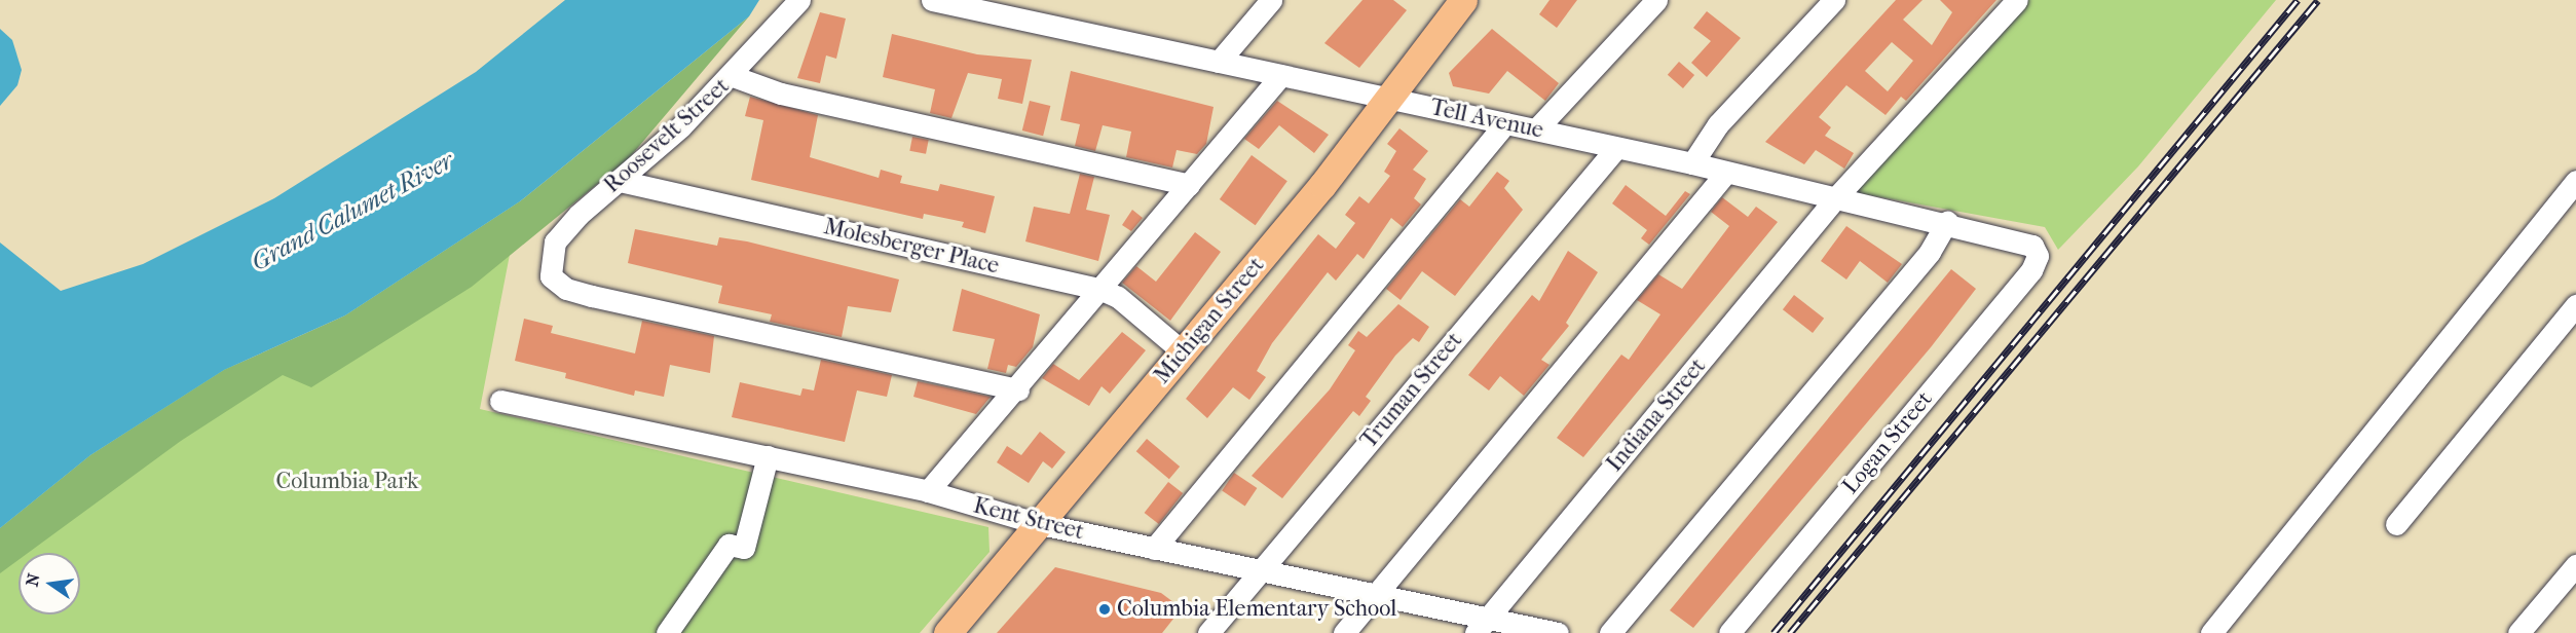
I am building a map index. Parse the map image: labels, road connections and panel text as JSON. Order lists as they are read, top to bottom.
{
  "streets": {
    "main road": ["Michigan Street"],
    "street": [
      "Tell Avenue",
      "Roosevelt Street",
      "Molesberger Place",
      "Truman Street",
      "Indiana Street",
      "Logan Street",
      "Kent Street"
    ]
  },
  "crossings": [
    ["Tell Avenue", "Michigan Street"],
    ["Tell Avenue", "Truman Street"],
    ["Tell Avenue", "Indiana Street"],
    ["Tell Avenue", "Logan Street"],
    ["Roosevelt Street", "Molesberger Place"],
    ["Molesberger Place", "Michigan Street"],
    ["Michigan Street", "Kent Street"],
    ["Truman Street", "Kent Street"],
    ["Indiana Street", "Kent Street"]
  ],
  "water": ["Grand Calumet River"],
  "parks": ["Columbia Park"],
  "places": ["Columbia Elementary School"],
  "north": "left"
}
